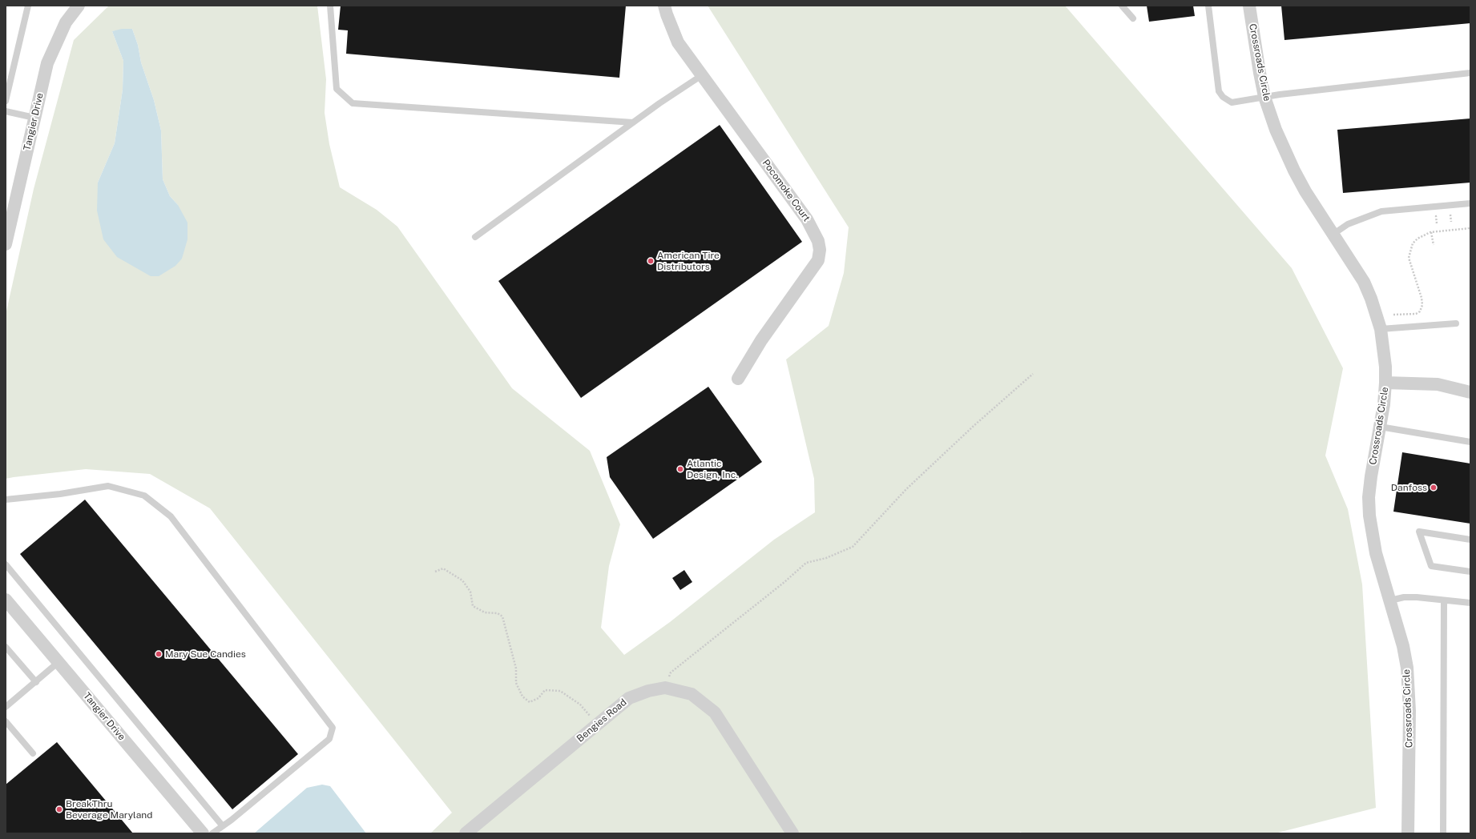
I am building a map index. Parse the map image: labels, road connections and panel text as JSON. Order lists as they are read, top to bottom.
{
  "streets": {
    "street": [
      "Crossroads Circle",
      "Tangier Drive",
      "Pocomoke Court",
      "Bengies Road"
    ]
  },
  "places": [
    "American Tire Distributors",
    "Atlantic Design, Inc.",
    "Danfoss",
    "Mary Sue Candies",
    "BreakThru Beverage Maryland"
  ]
}
